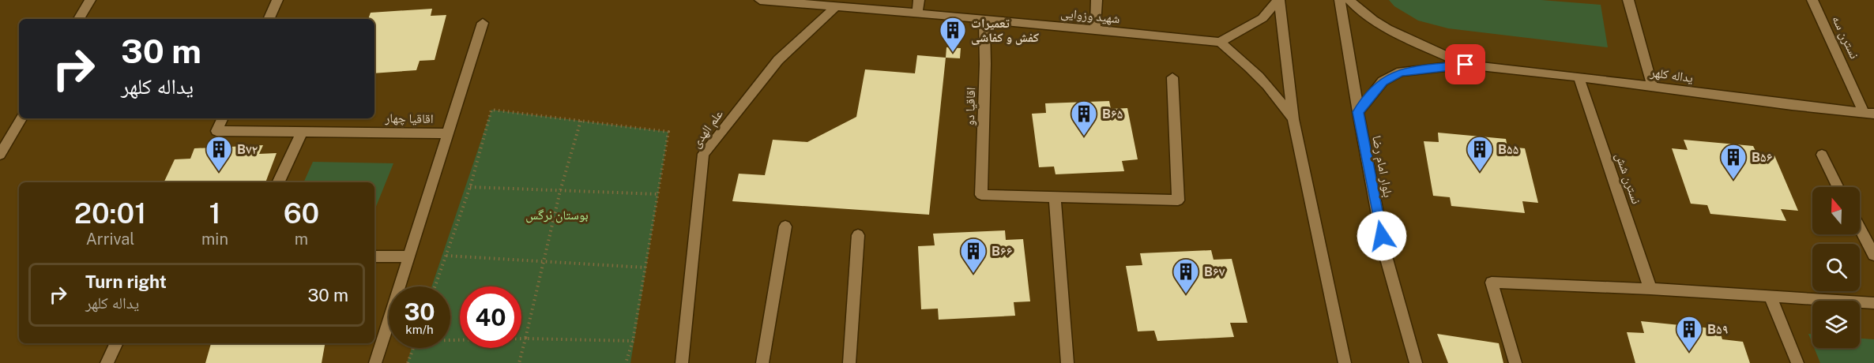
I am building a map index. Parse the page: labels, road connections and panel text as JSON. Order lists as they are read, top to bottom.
{
  "streets": {
    "street": [
      "شهید وزوایی",
      "نسترن سه",
      "یداله کلهر",
      "اقاقیا دو",
      "اقاقیا چهار",
      "علم الهدی",
      "بلوار امام رضا",
      "نسترن شش"
    ]
  },
  "crossings": [
    ["شهید وزوایی", "اقاقیا دو"],
    ["شهید وزوایی", "علم الهدی"],
    ["نسترن سه", "یداله کلهر"],
    ["یداله کلهر", "بلوار امام رضا"],
    ["یداله کلهر", "نسترن شش"]
  ],
  "parks": ["بوستان نرگس"],
  "places": {
    "building": [
      "تعمیرات کفش و کفاشی",
      "B۶۵",
      "B۷۲",
      "B۵۵",
      "B۵۶",
      "B۶۶",
      "B۶۷",
      "B۵۹"
    ]
  },
  "north": "top",
  "page": {
    "turn": ["30 m", "یداله کلهر"],
    "eta": [
      "20:01",
      "Arrival",
      "1",
      "min",
      "60",
      "m"
    ],
    "list": [
      {
        "name": "Turn right",
        "note": "یداله کلهر",
        "value": "30 m"
      }
    ],
    "speed": "30 km/h",
    "limit": "40"
  }
}
